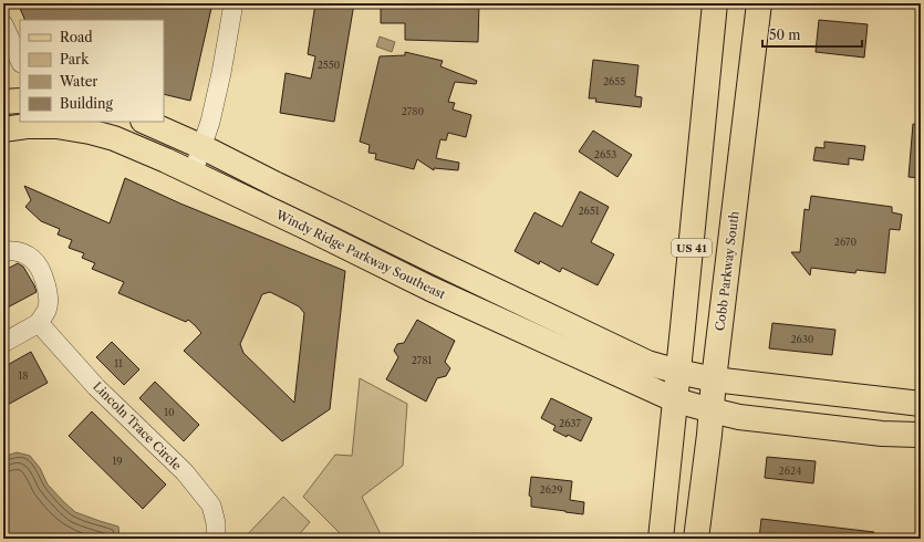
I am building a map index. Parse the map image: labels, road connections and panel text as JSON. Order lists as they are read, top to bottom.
{
  "streets": {
    "main road": ["US 41", "Windy Ridge Parkway Southeast", "Cobb Parkway South"],
    "street": ["Lincoln Trace Circle"]
  },
  "crossings": [
    ["US 41", "Windy Ridge Parkway Southeast"],
    ["Windy Ridge Parkway Southeast", "Cobb Parkway South"]
  ],
  "house_numbers": [
    "2550",
    "2655",
    "2780",
    "2653",
    "2651",
    "2670",
    "2630",
    "2781",
    "11",
    "18",
    "10",
    "2637",
    "19",
    "2624",
    "2629"
  ],
  "legend": [
    "Road",
    "Park",
    "Water",
    "Building"
  ],
  "scale_bar": "50 m"
}
